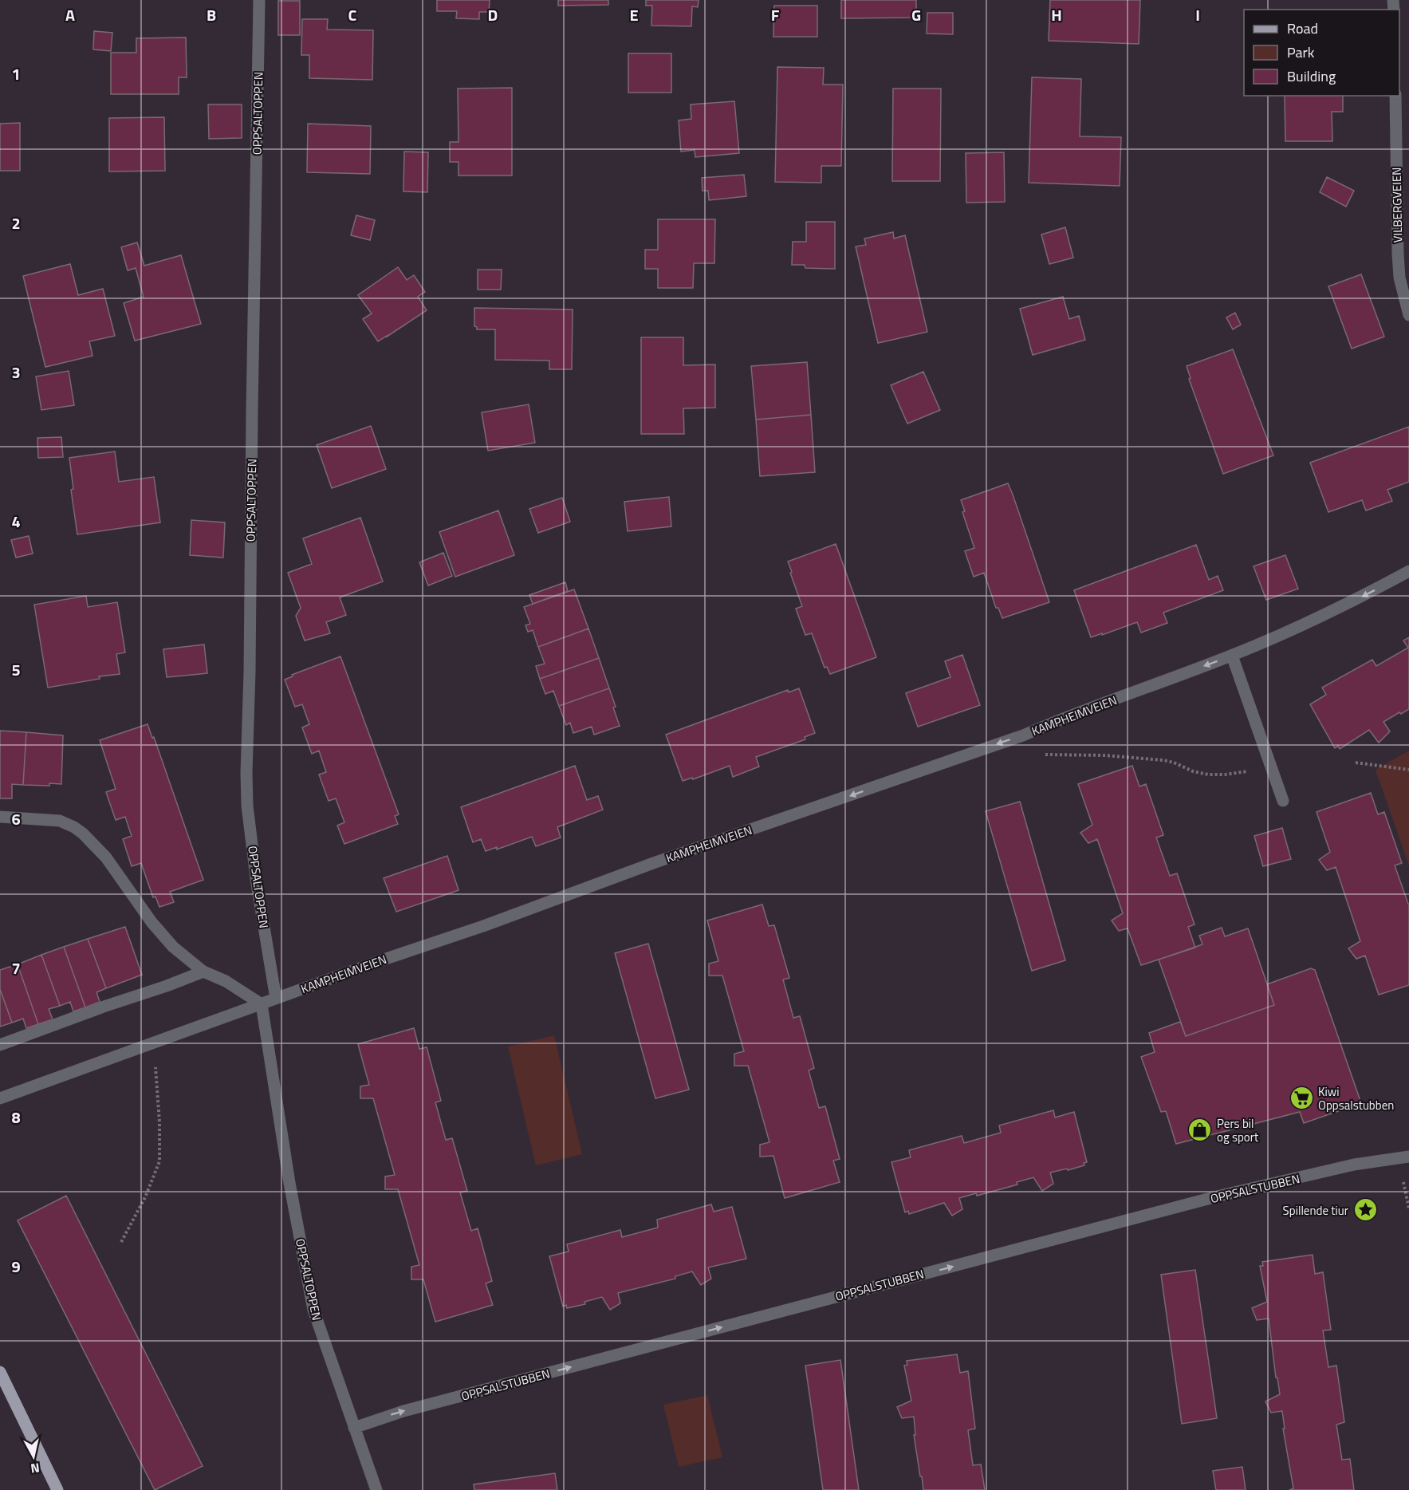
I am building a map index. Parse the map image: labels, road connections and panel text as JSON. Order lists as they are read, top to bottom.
{
  "streets": {
    "street": [
      "OPPSALTOPPEN",
      "VILBERGVEIEN",
      "KAMPHEIMVEIEN",
      "OPPSALSTUBBEN"
    ]
  },
  "crossings": [
    ["OPPSALTOPPEN", "KAMPHEIMVEIEN"],
    ["OPPSALTOPPEN", "OPPSALSTUBBEN"]
  ],
  "one_way": ["KAMPHEIMVEIEN", "OPPSALSTUBBEN"],
  "places": {
    "supermarket": ["Kiwi Oppsalstubben"],
    "shop": ["Pers bil og sport"],
    "place": ["Spillende tiur"]
  },
  "legend": ["Road", "Park", "Building"],
  "north": "bottom",
  "grid": {
    "columns": [
      "A",
      "B",
      "C",
      "D",
      "E",
      "F",
      "G",
      "H",
      "I"
    ],
    "rows": [
      "1",
      "2",
      "3",
      "4",
      "5",
      "6",
      "7",
      "8",
      "9"
    ]
  }
}
